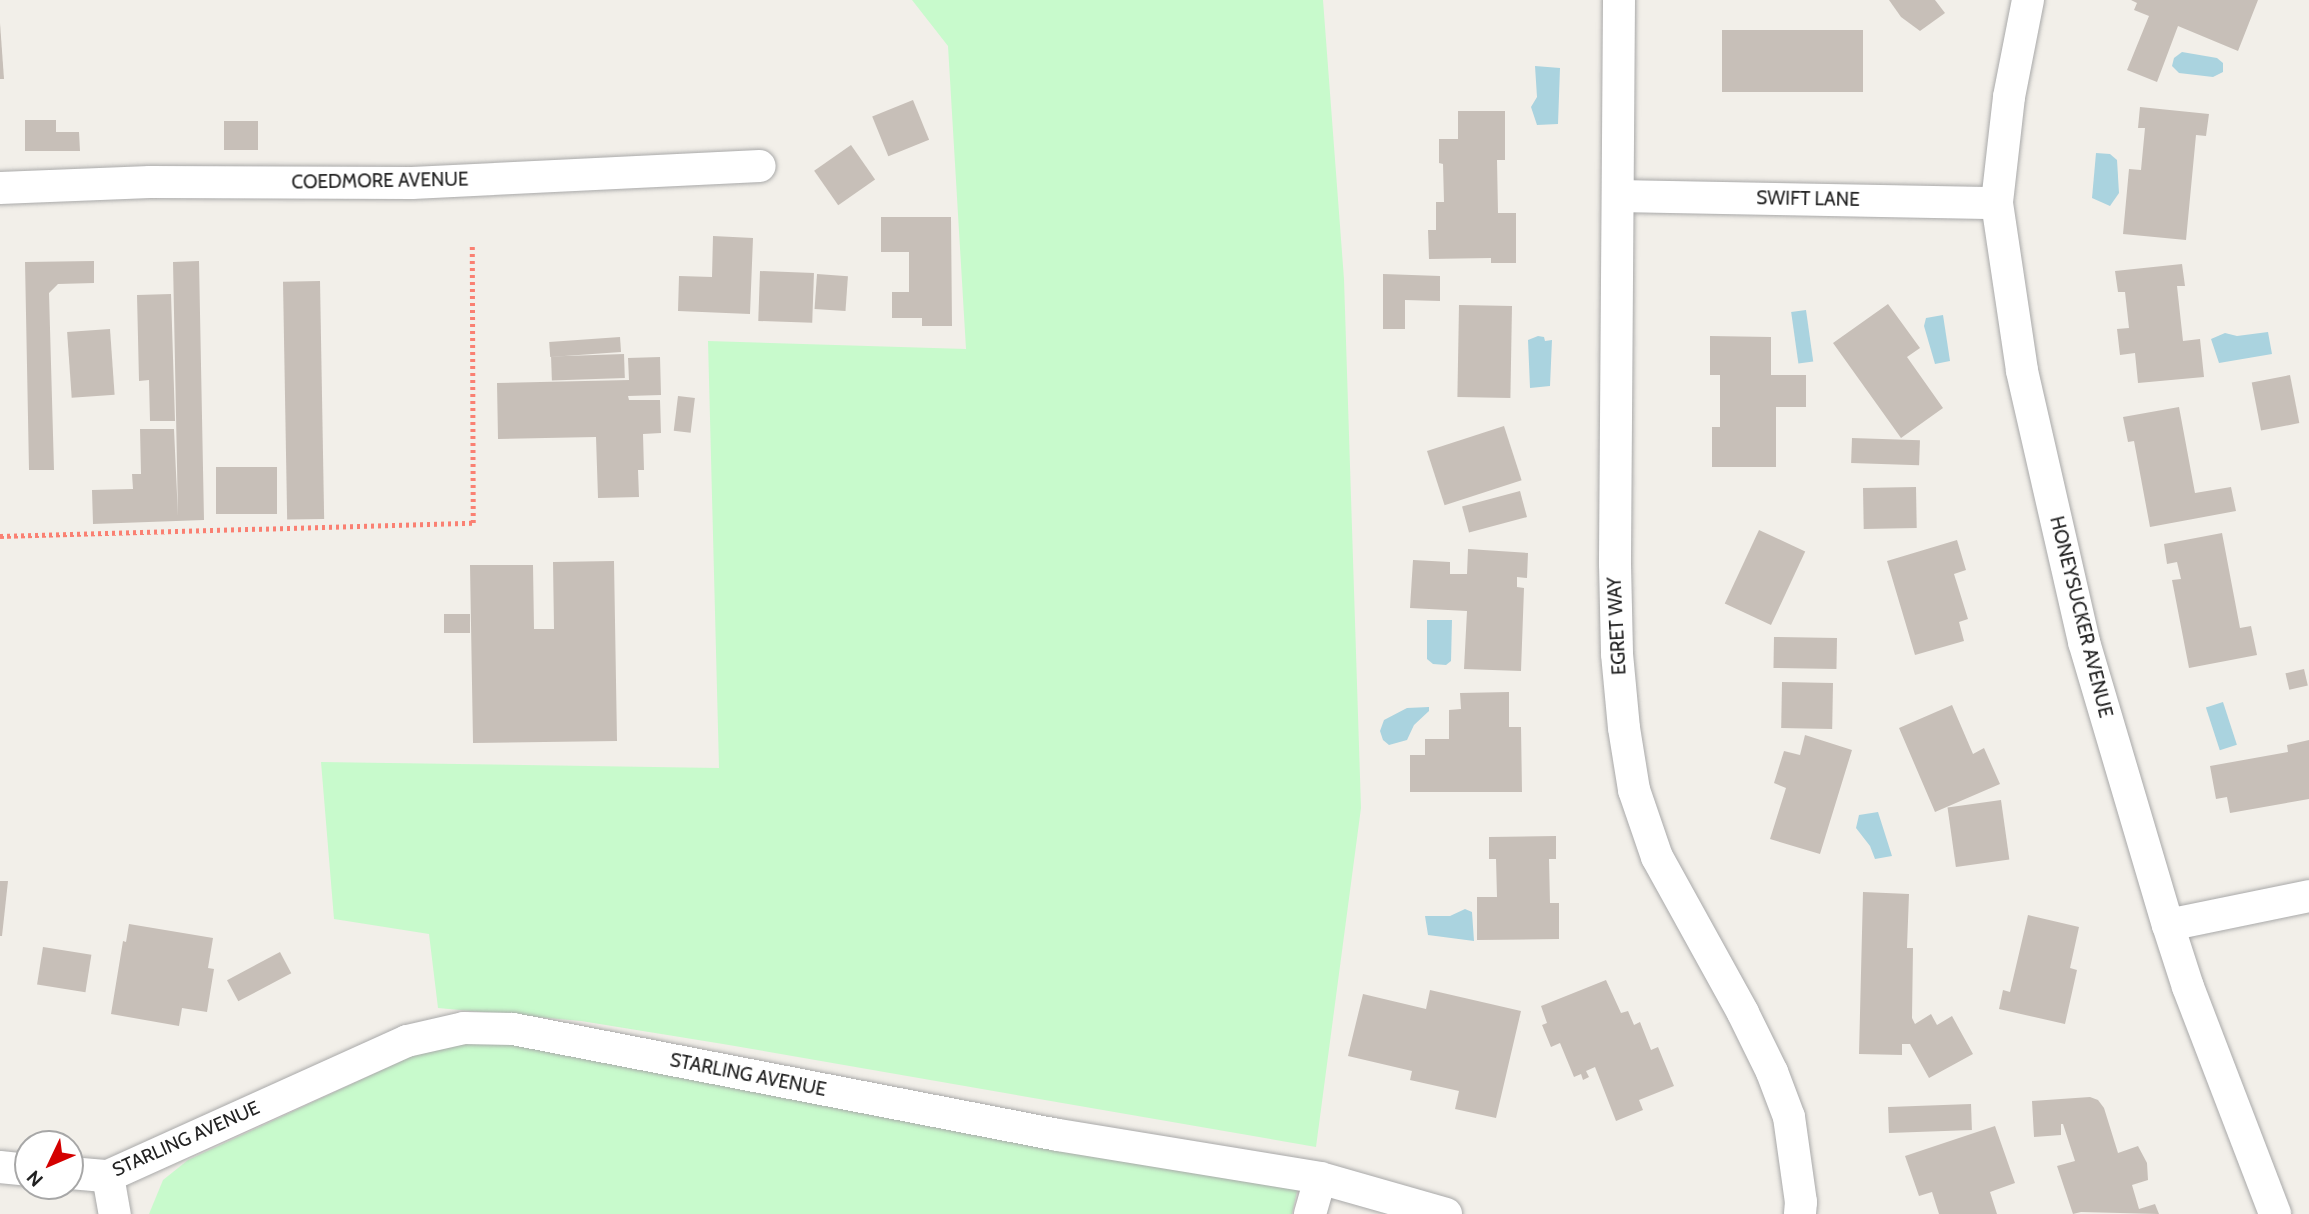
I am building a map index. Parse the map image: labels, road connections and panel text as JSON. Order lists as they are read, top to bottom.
{
  "streets": {
    "street": [
      "COEDMORE AVENUE",
      "SWIFT LANE",
      "HONEYSUCKER AVENUE",
      "EGRET WAY",
      "STARLING AVENUE"
    ]
  },
  "crossings": [
    ["SWIFT LANE", "HONEYSUCKER AVENUE"],
    ["SWIFT LANE", "EGRET WAY"]
  ],
  "north": "bottom left"
}
